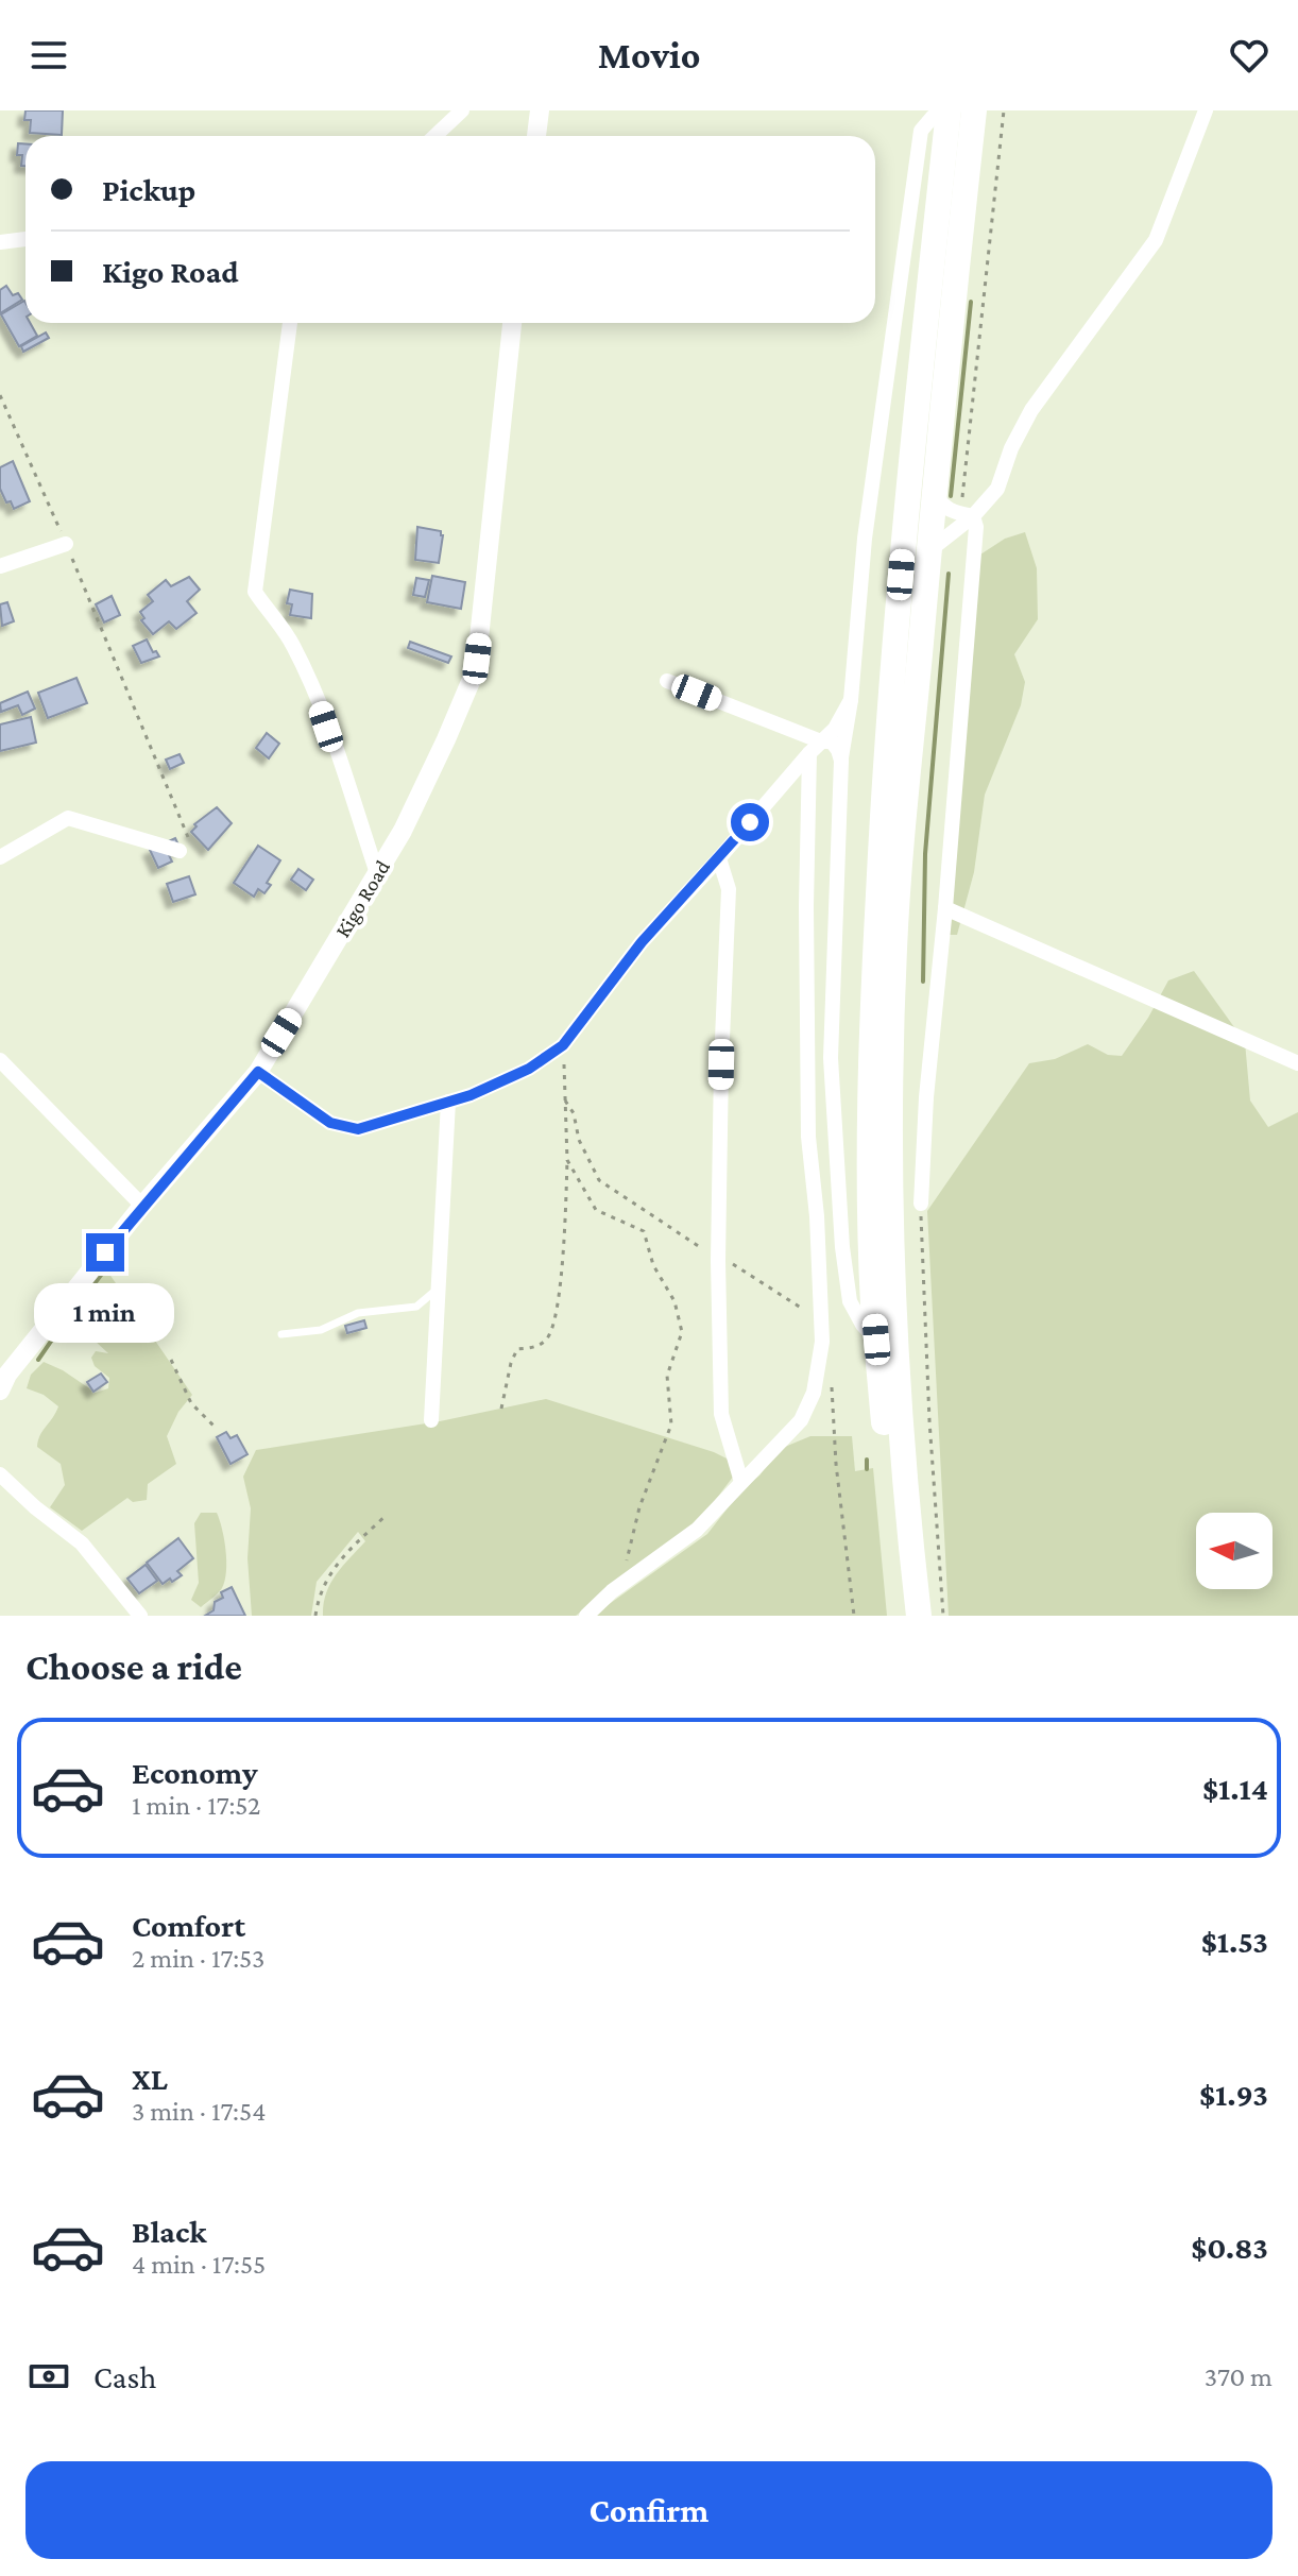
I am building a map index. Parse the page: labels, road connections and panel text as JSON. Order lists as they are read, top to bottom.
{
  "streets": {
    "street": ["Kigo Road"]
  },
  "north": "left",
  "page": {
    "header": "Movio",
    "banner": ["Pickup", "Kigo Road"],
    "bubble": "1 min",
    "heading": "Choose a ride",
    "list": [
      {
        "name": "Economy",
        "note": "1 min · 17:52",
        "value": "$1.14"
      },
      {
        "name": "Comfort",
        "note": "2 min · 17:53",
        "value": "$1.53"
      },
      {
        "name": "XL",
        "note": "3 min · 17:54",
        "value": "$1.93"
      },
      {
        "name": "Black",
        "note": "4 min · 17:55",
        "value": "$0.83"
      }
    ],
    "pay": ["Cash", "370 m"],
    "buttons": "Confirm"
  }
}
